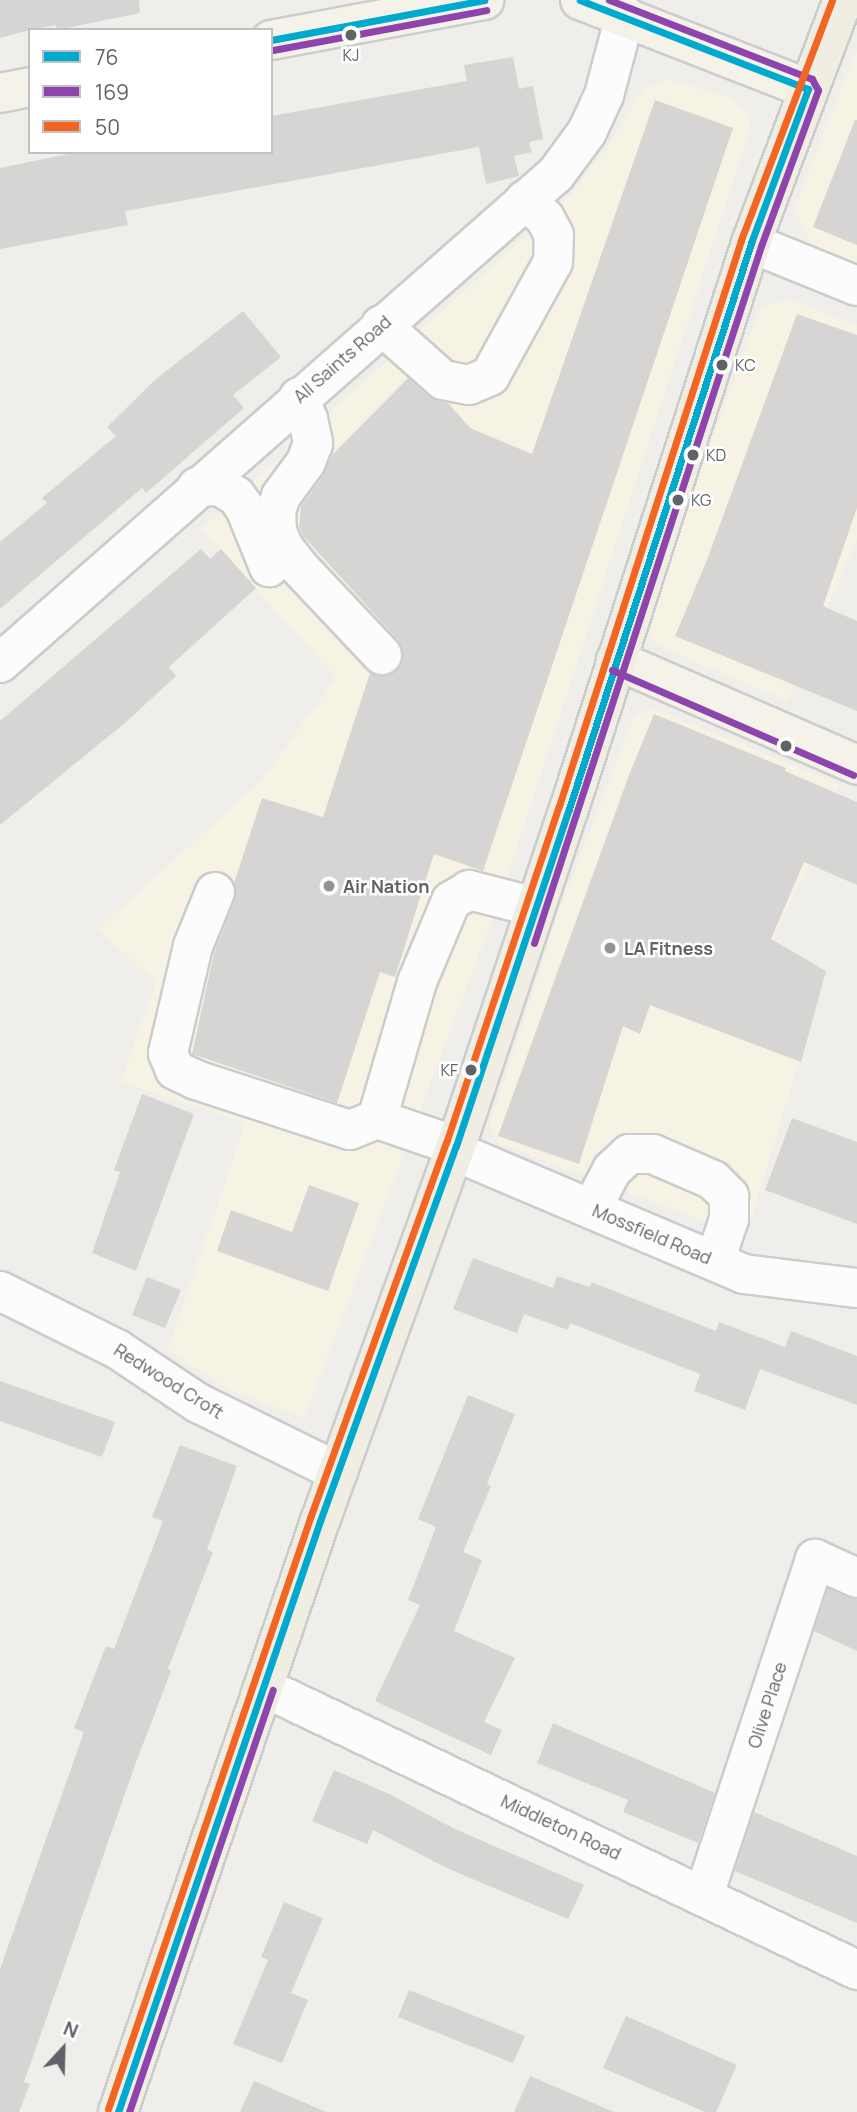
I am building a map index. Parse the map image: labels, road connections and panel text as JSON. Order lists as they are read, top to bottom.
{
  "streets": {
    "street": [
      "All Saints Road",
      "Mossfield Road",
      "Redwood Croft",
      "Olive Place",
      "Middleton Road"
    ]
  },
  "crossings": [
    ["Olive Place", "Middleton Road"]
  ],
  "places": [
    "KJ",
    "KC",
    "KD",
    "KG",
    "Air Nation",
    "LA Fitness",
    "KF"
  ],
  "lines": ["transit line 76", "transit line 169", "transit line 50"],
  "legend": ["76", "169", "50"],
  "north": "top"
}
